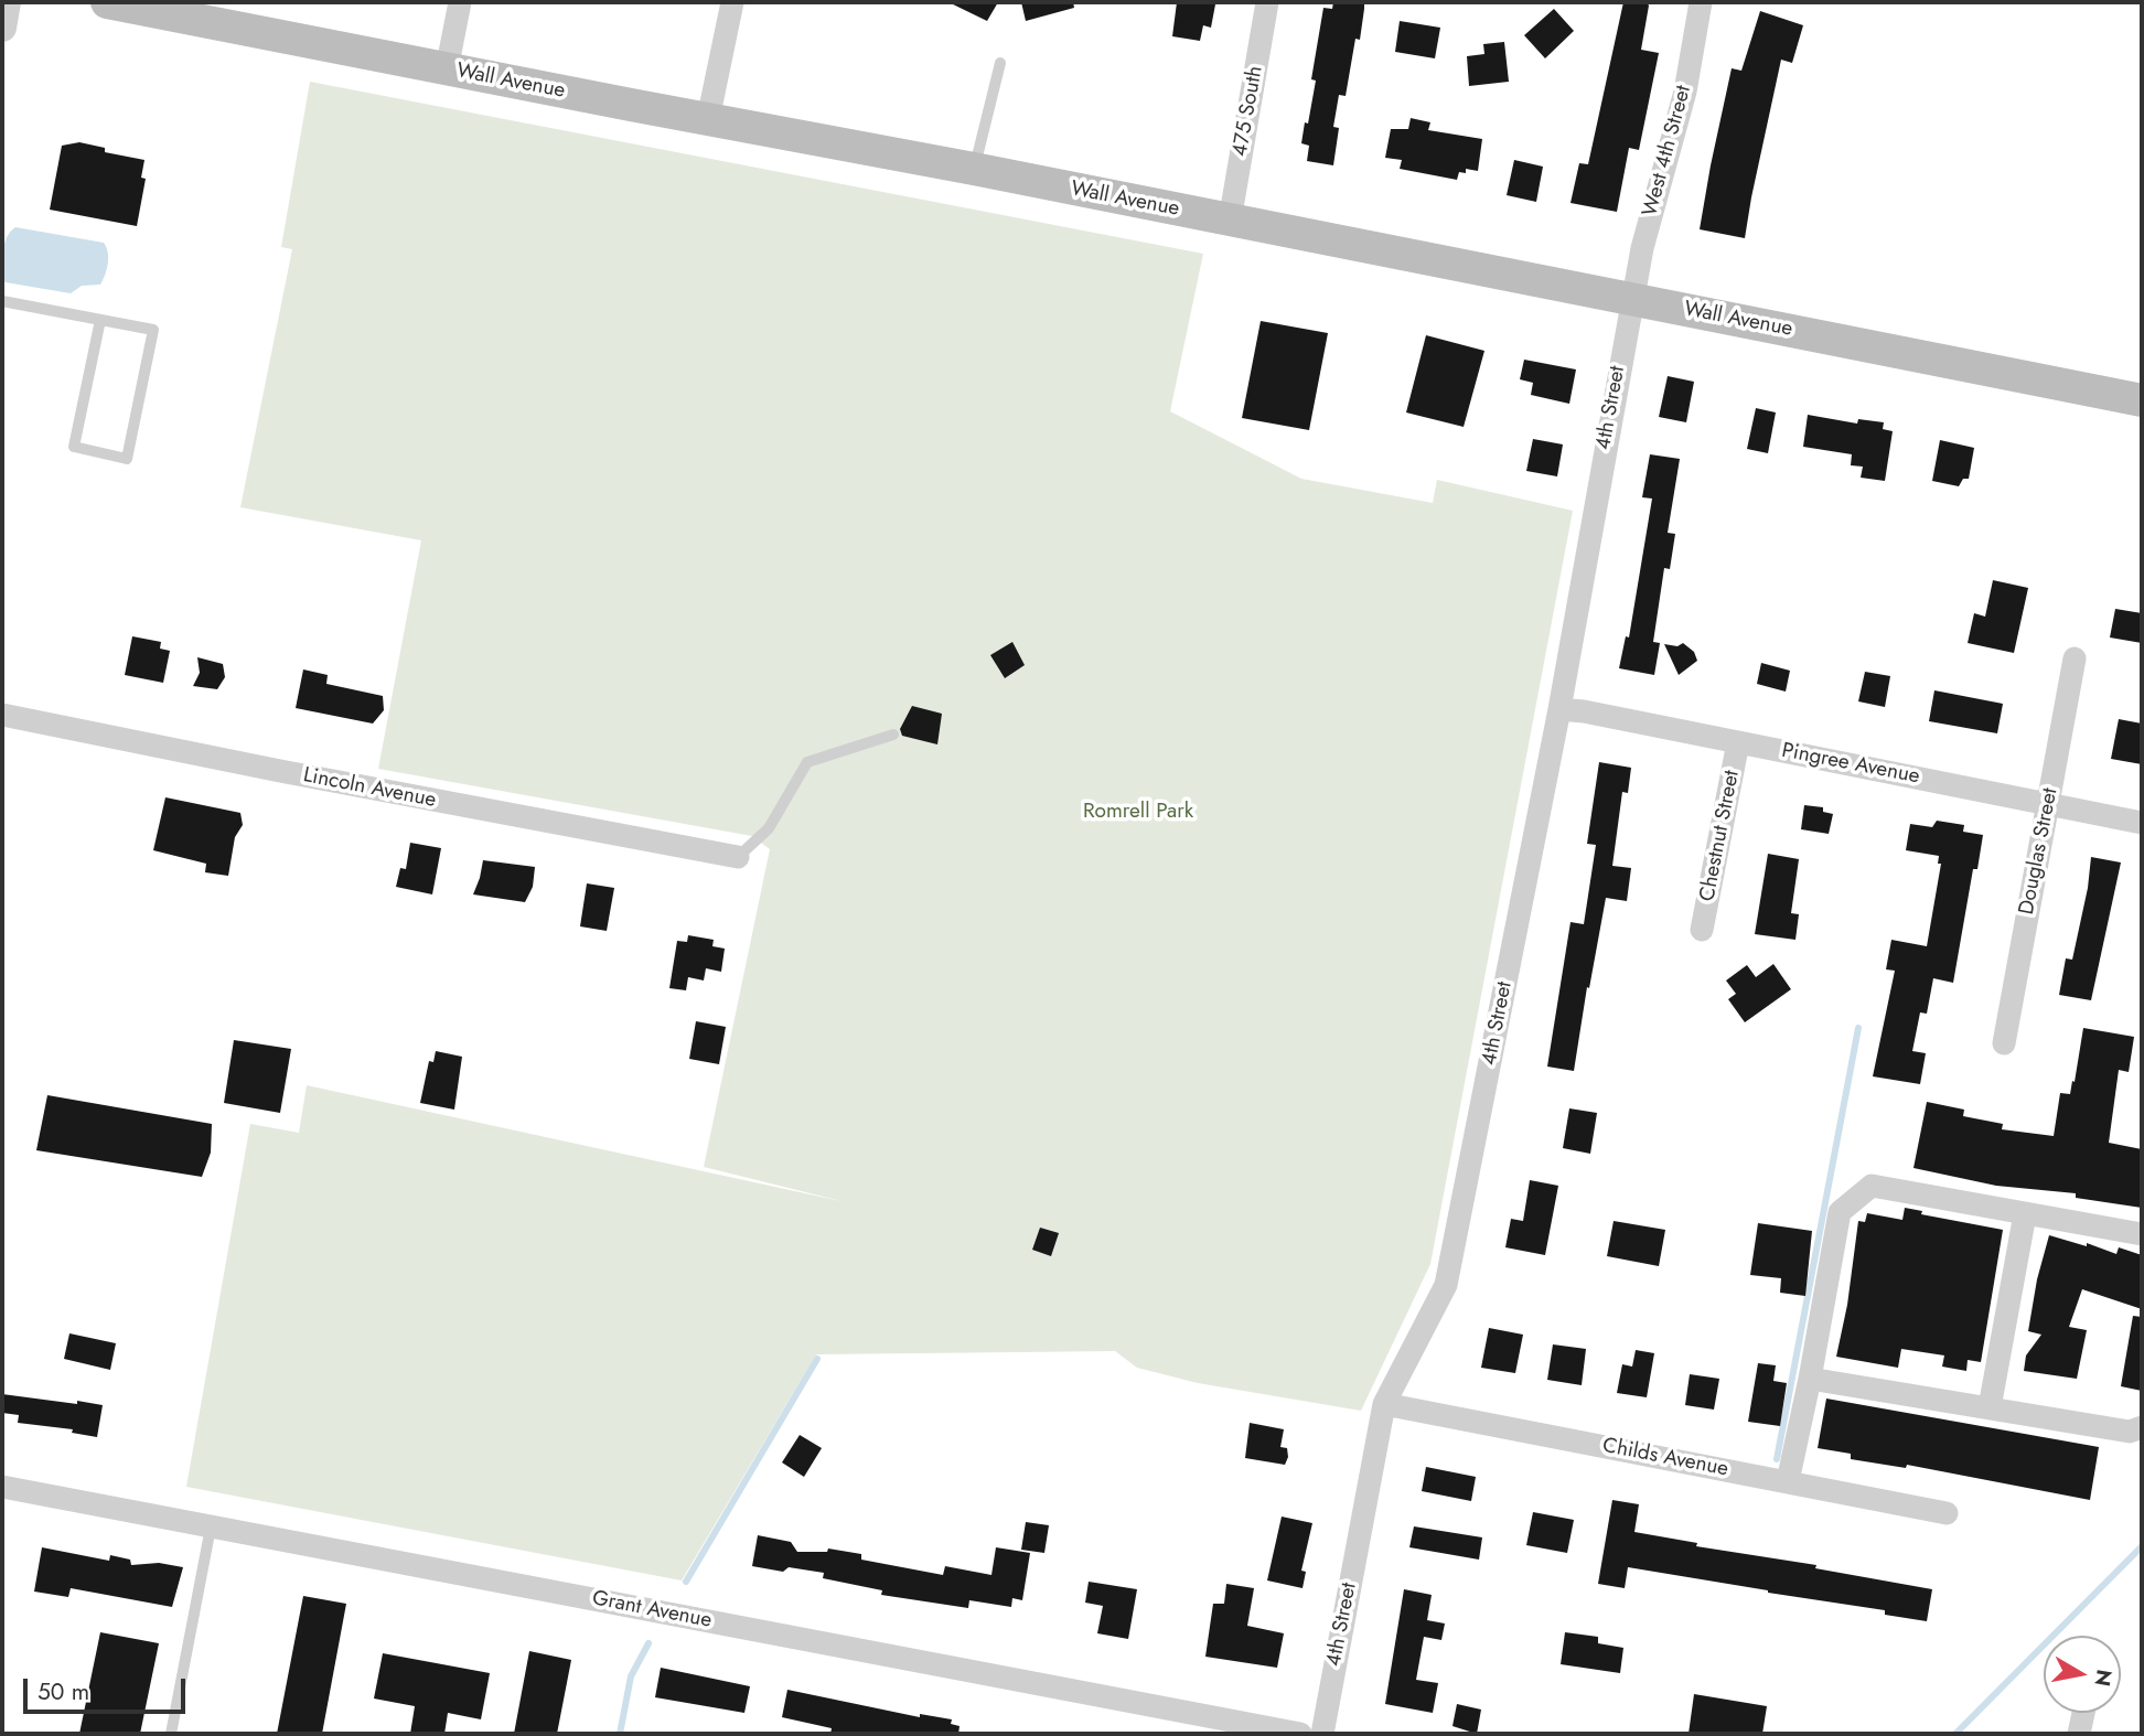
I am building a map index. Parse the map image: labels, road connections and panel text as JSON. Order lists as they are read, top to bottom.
{
  "streets": {
    "main road": ["Wall Avenue"],
    "street": [
      "475 South",
      "West 4th Street",
      "4th Street",
      "Pingree Avenue",
      "Lincoln Avenue",
      "Chestnut Street",
      "Douglas Street",
      "Childs Avenue",
      "Grant Avenue"
    ]
  },
  "crossings": [
    ["Wall Avenue", "475 South"],
    ["Wall Avenue", "West 4th Street"],
    ["Wall Avenue", "4th Street"],
    ["West 4th Street", "4th Street"],
    ["4th Street", "Pingree Avenue"],
    ["4th Street", "Childs Avenue"],
    ["Pingree Avenue", "Chestnut Street"],
    ["Pingree Avenue", "Douglas Street"]
  ],
  "parks": ["Romrell Park"],
  "scale_bar": "50 m",
  "north": "right"
}
